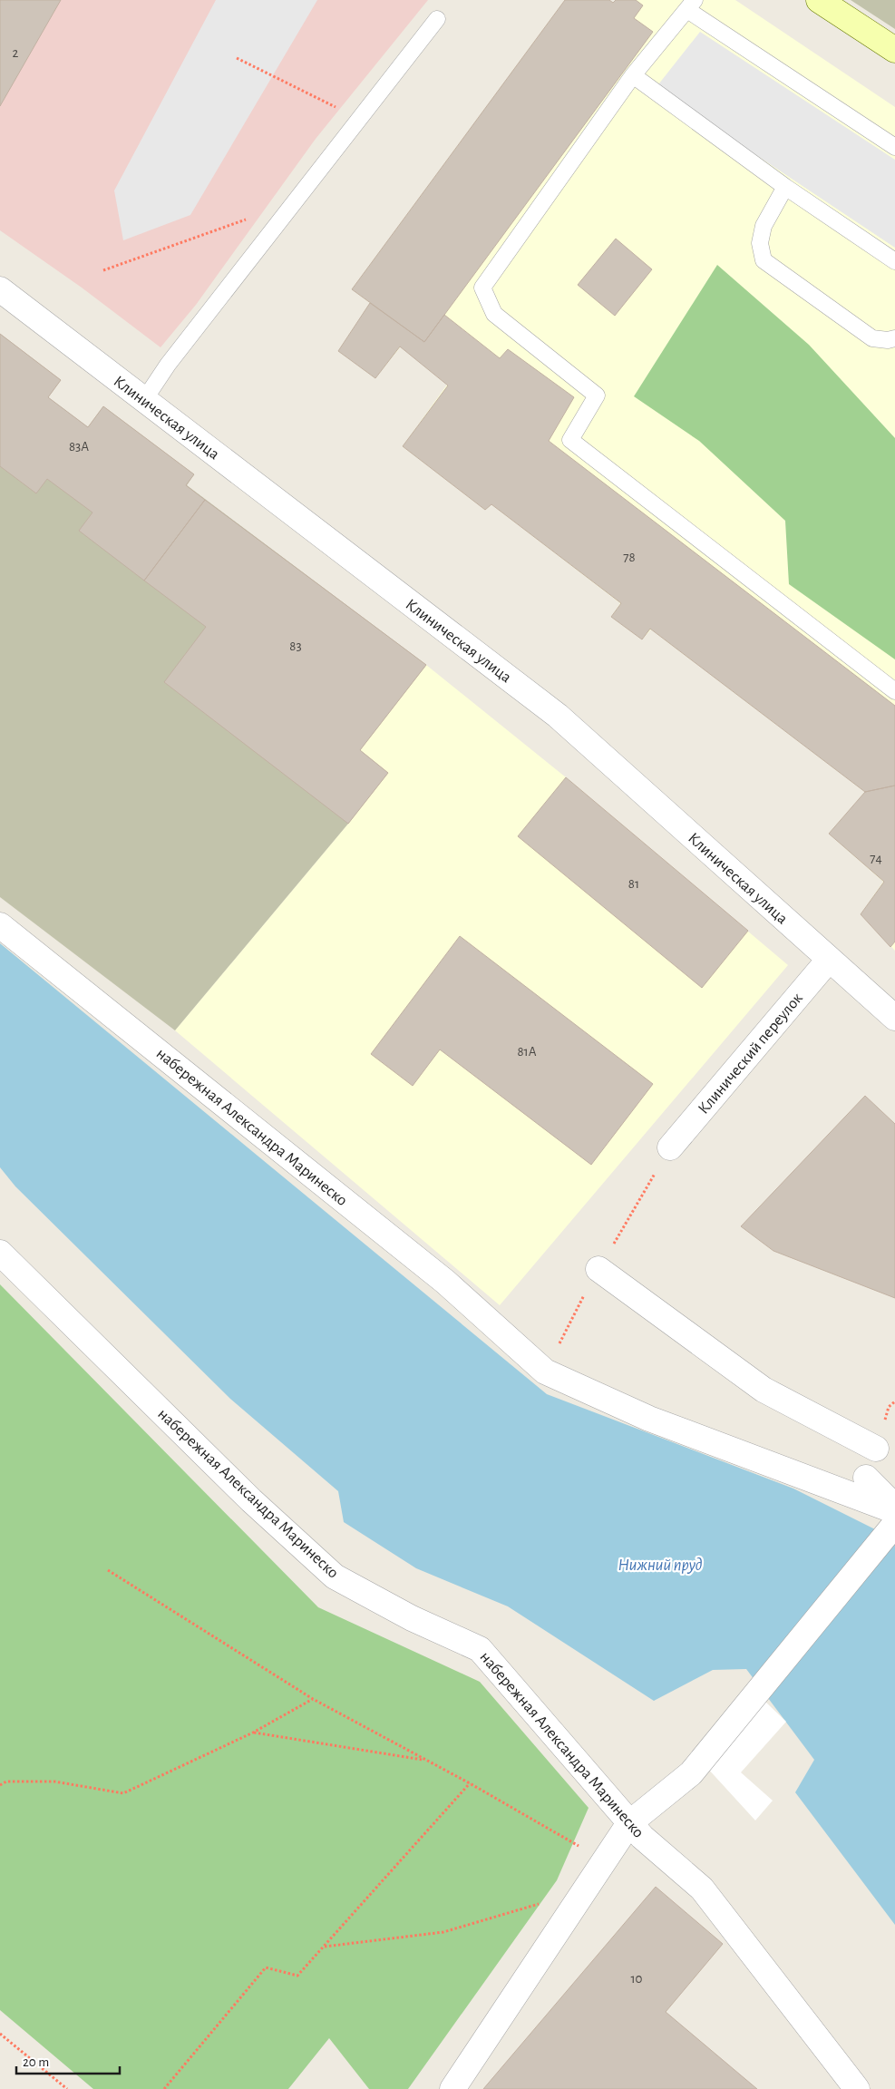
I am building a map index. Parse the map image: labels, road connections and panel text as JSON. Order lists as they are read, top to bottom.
{
  "streets": {
    "street": ["Клиническая улица", "Клинический переулок", "набережная Александра Маринеско"]
  },
  "crossings": [
    ["Клиническая улица", "Клинический переулок"]
  ],
  "water": ["Нижний пруд"],
  "house_numbers": [
    "2",
    "83А",
    "78",
    "83",
    "74",
    "81",
    "81А",
    "10"
  ],
  "scale_bar": "20 m"
}
